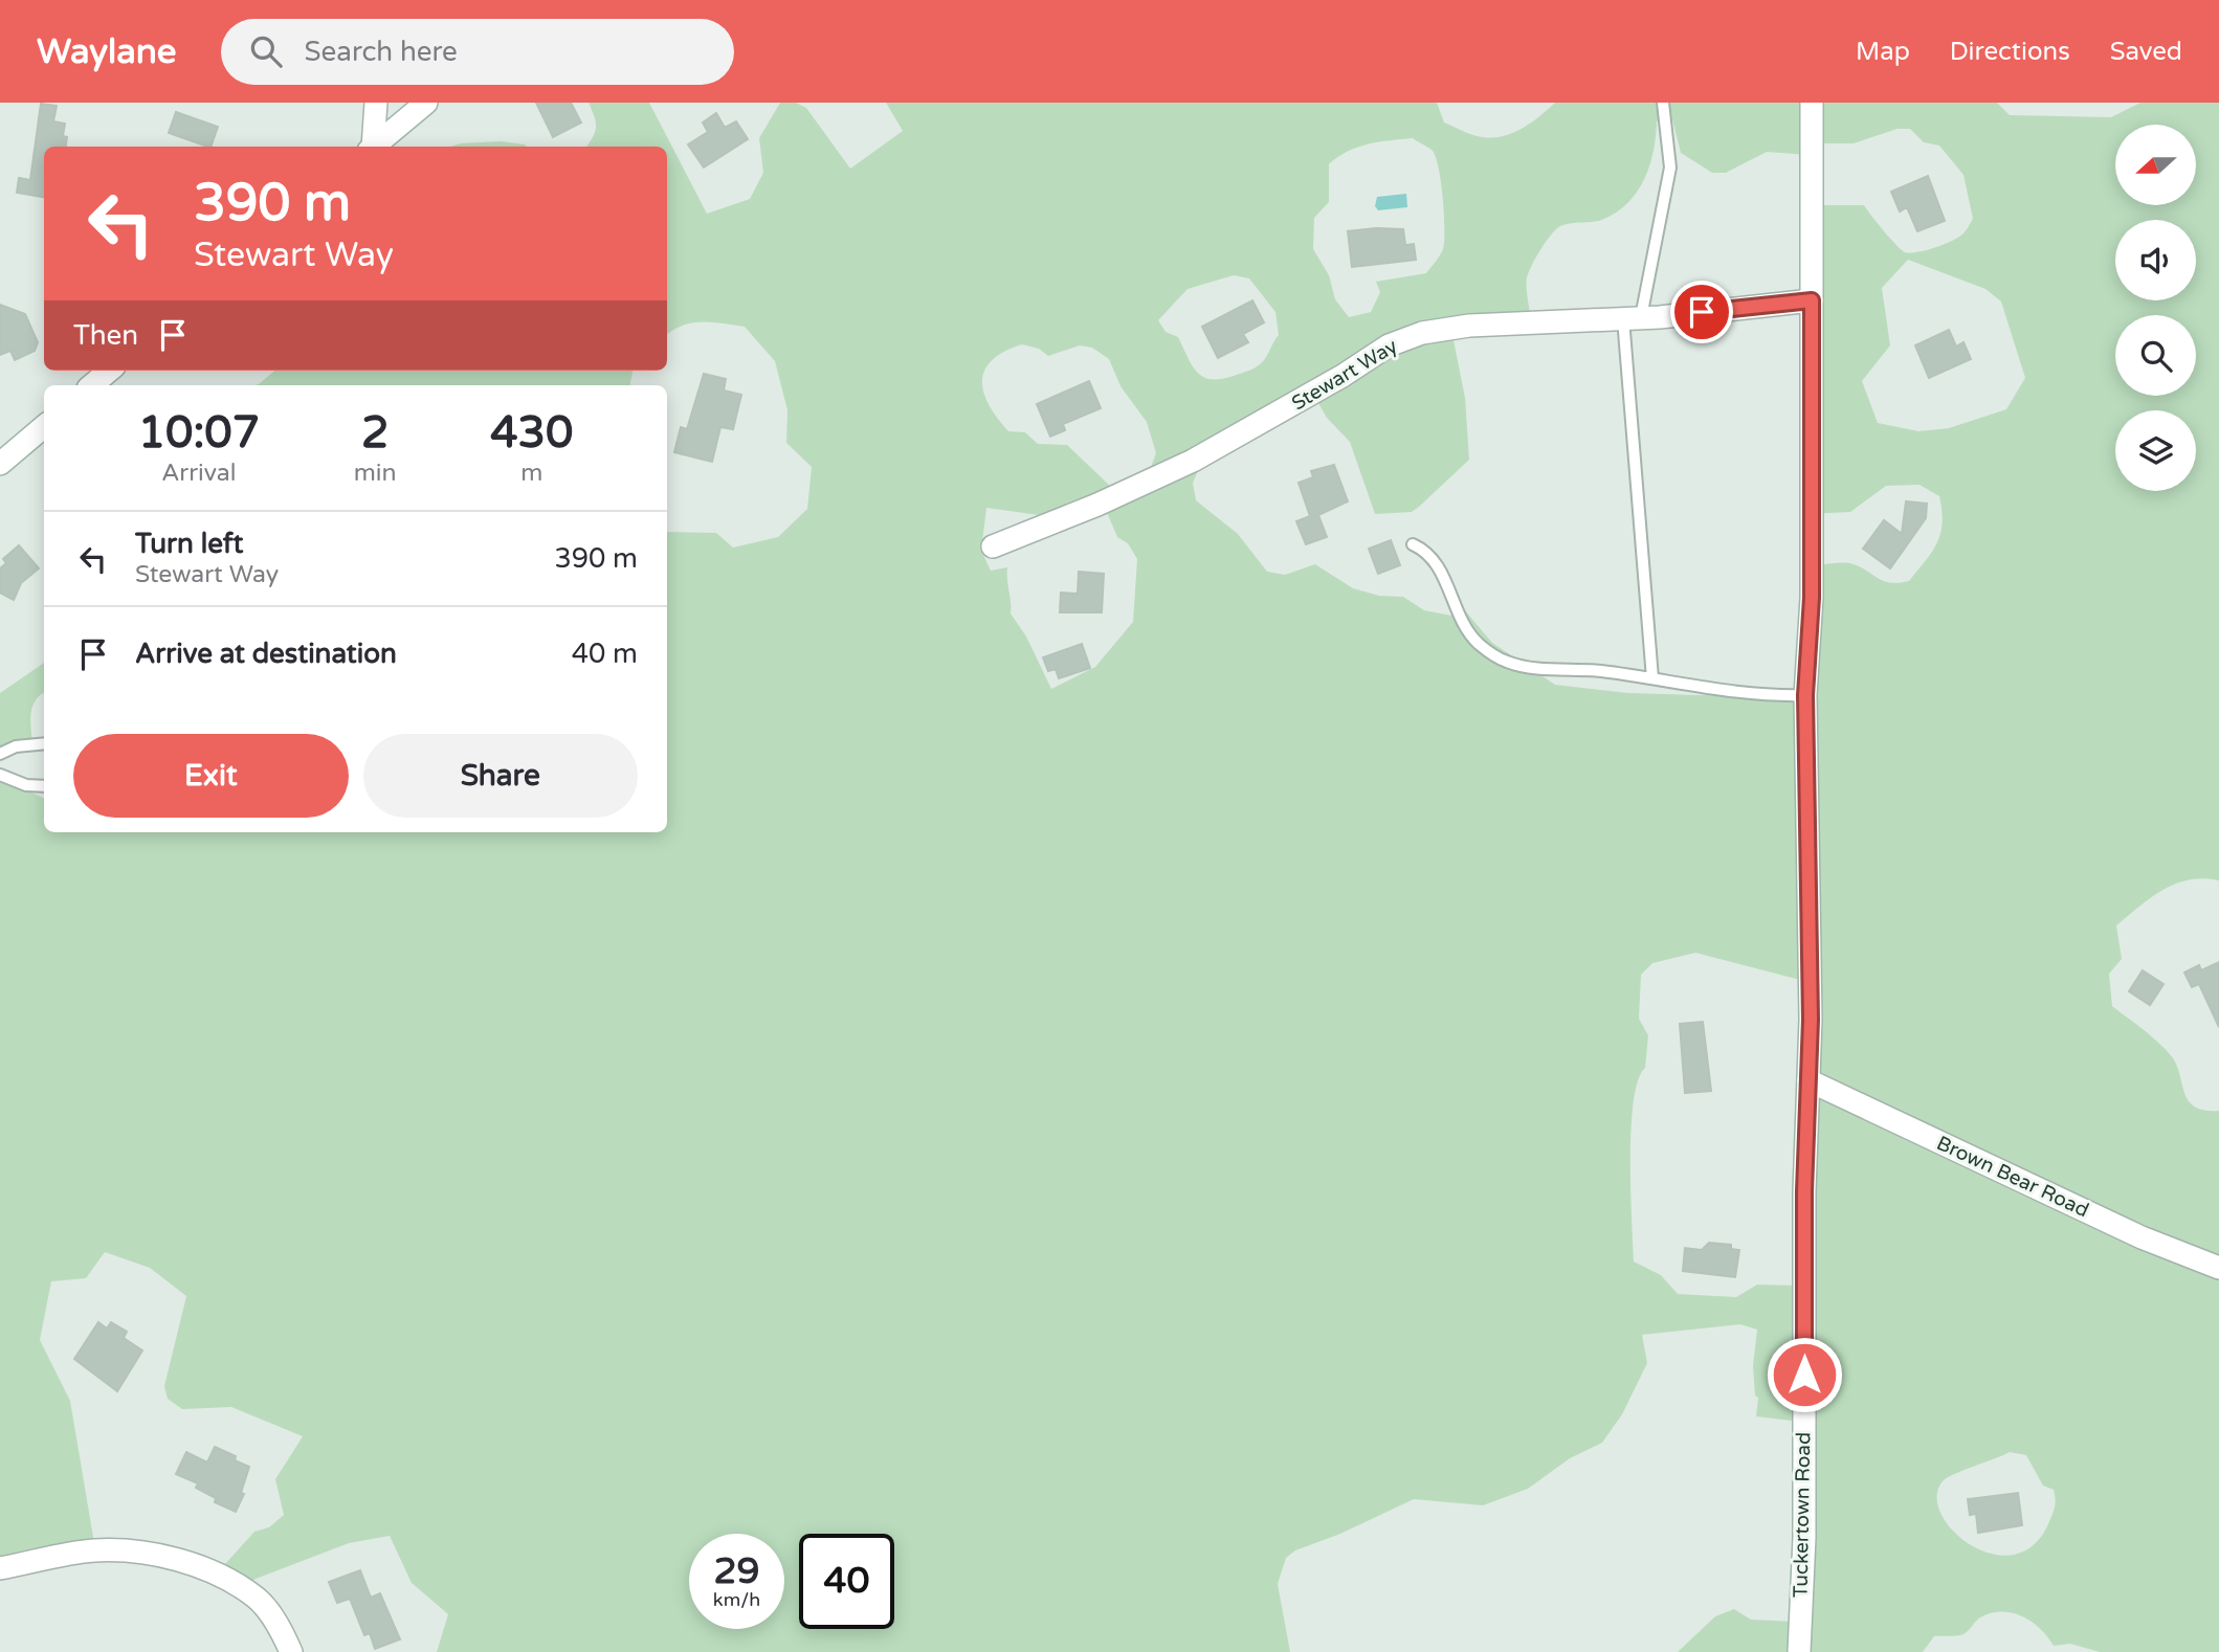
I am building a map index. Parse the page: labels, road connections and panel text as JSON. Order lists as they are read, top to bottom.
{
  "streets": {
    "street": ["Stewart Way", "Brown Bear Road", "Tuckertown Road"]
  },
  "crossings": [
    ["Stewart Way", "Tuckertown Road"],
    ["Brown Bear Road", "Tuckertown Road"]
  ],
  "north": "left",
  "page": {
    "header": "Waylane",
    "search": "Search here",
    "nav": ["Map", "Directions", "Saved"],
    "turn": ["390 m", "Stewart Way"],
    "then": "Then",
    "eta": [
      "10:07",
      "Arrival",
      "2",
      "min",
      "430",
      "m"
    ],
    "list": [
      {
        "name": "Turn left",
        "note": "Stewart Way",
        "value": "390 m"
      },
      {
        "name": "Arrive at destination",
        "value": "40 m"
      }
    ],
    "buttons": ["Exit", "Share"],
    "speed": "29 km/h",
    "limit": "40"
  }
}
